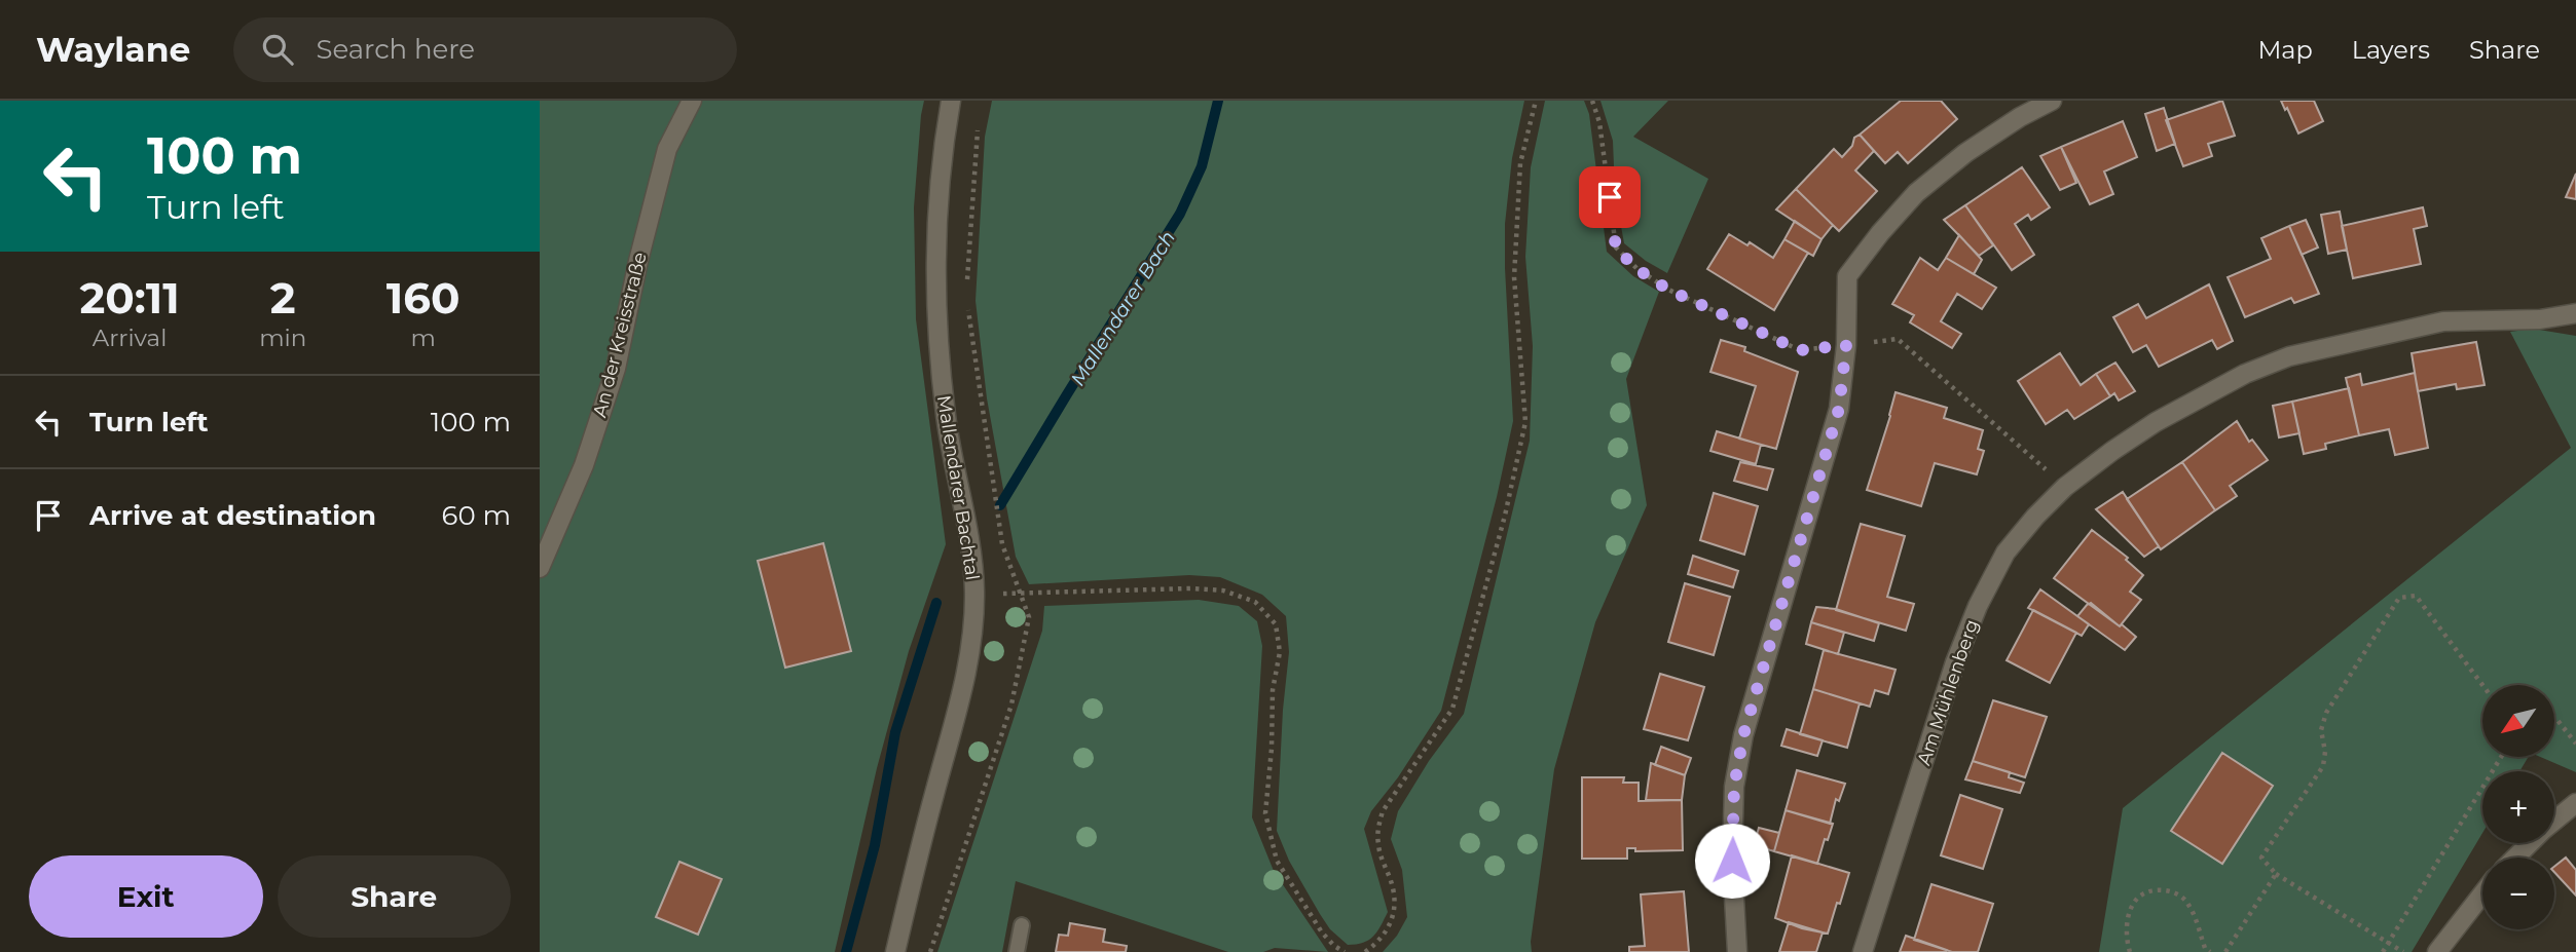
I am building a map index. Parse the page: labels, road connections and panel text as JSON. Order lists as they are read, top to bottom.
{
  "streets": {
    "street": ["An der Kreisstraße", "Mallendarer Bachtal", "Am Mühlenberg"]
  },
  "water": ["Mallendarer Bach"],
  "north": "bottom left",
  "page": {
    "header": "Waylane",
    "search": "Search here",
    "nav": ["Map", "Layers", "Share"],
    "turn": ["100 m", "Turn left"],
    "eta": [
      "20:11",
      "Arrival",
      "2",
      "min",
      "160",
      "m"
    ],
    "list": [
      {
        "name": "Turn left",
        "value": "100 m"
      },
      {
        "name": "Arrive at destination",
        "value": "60 m"
      }
    ],
    "map_buttons": ["+", "−"],
    "buttons": ["Exit", "Share"]
  }
}
